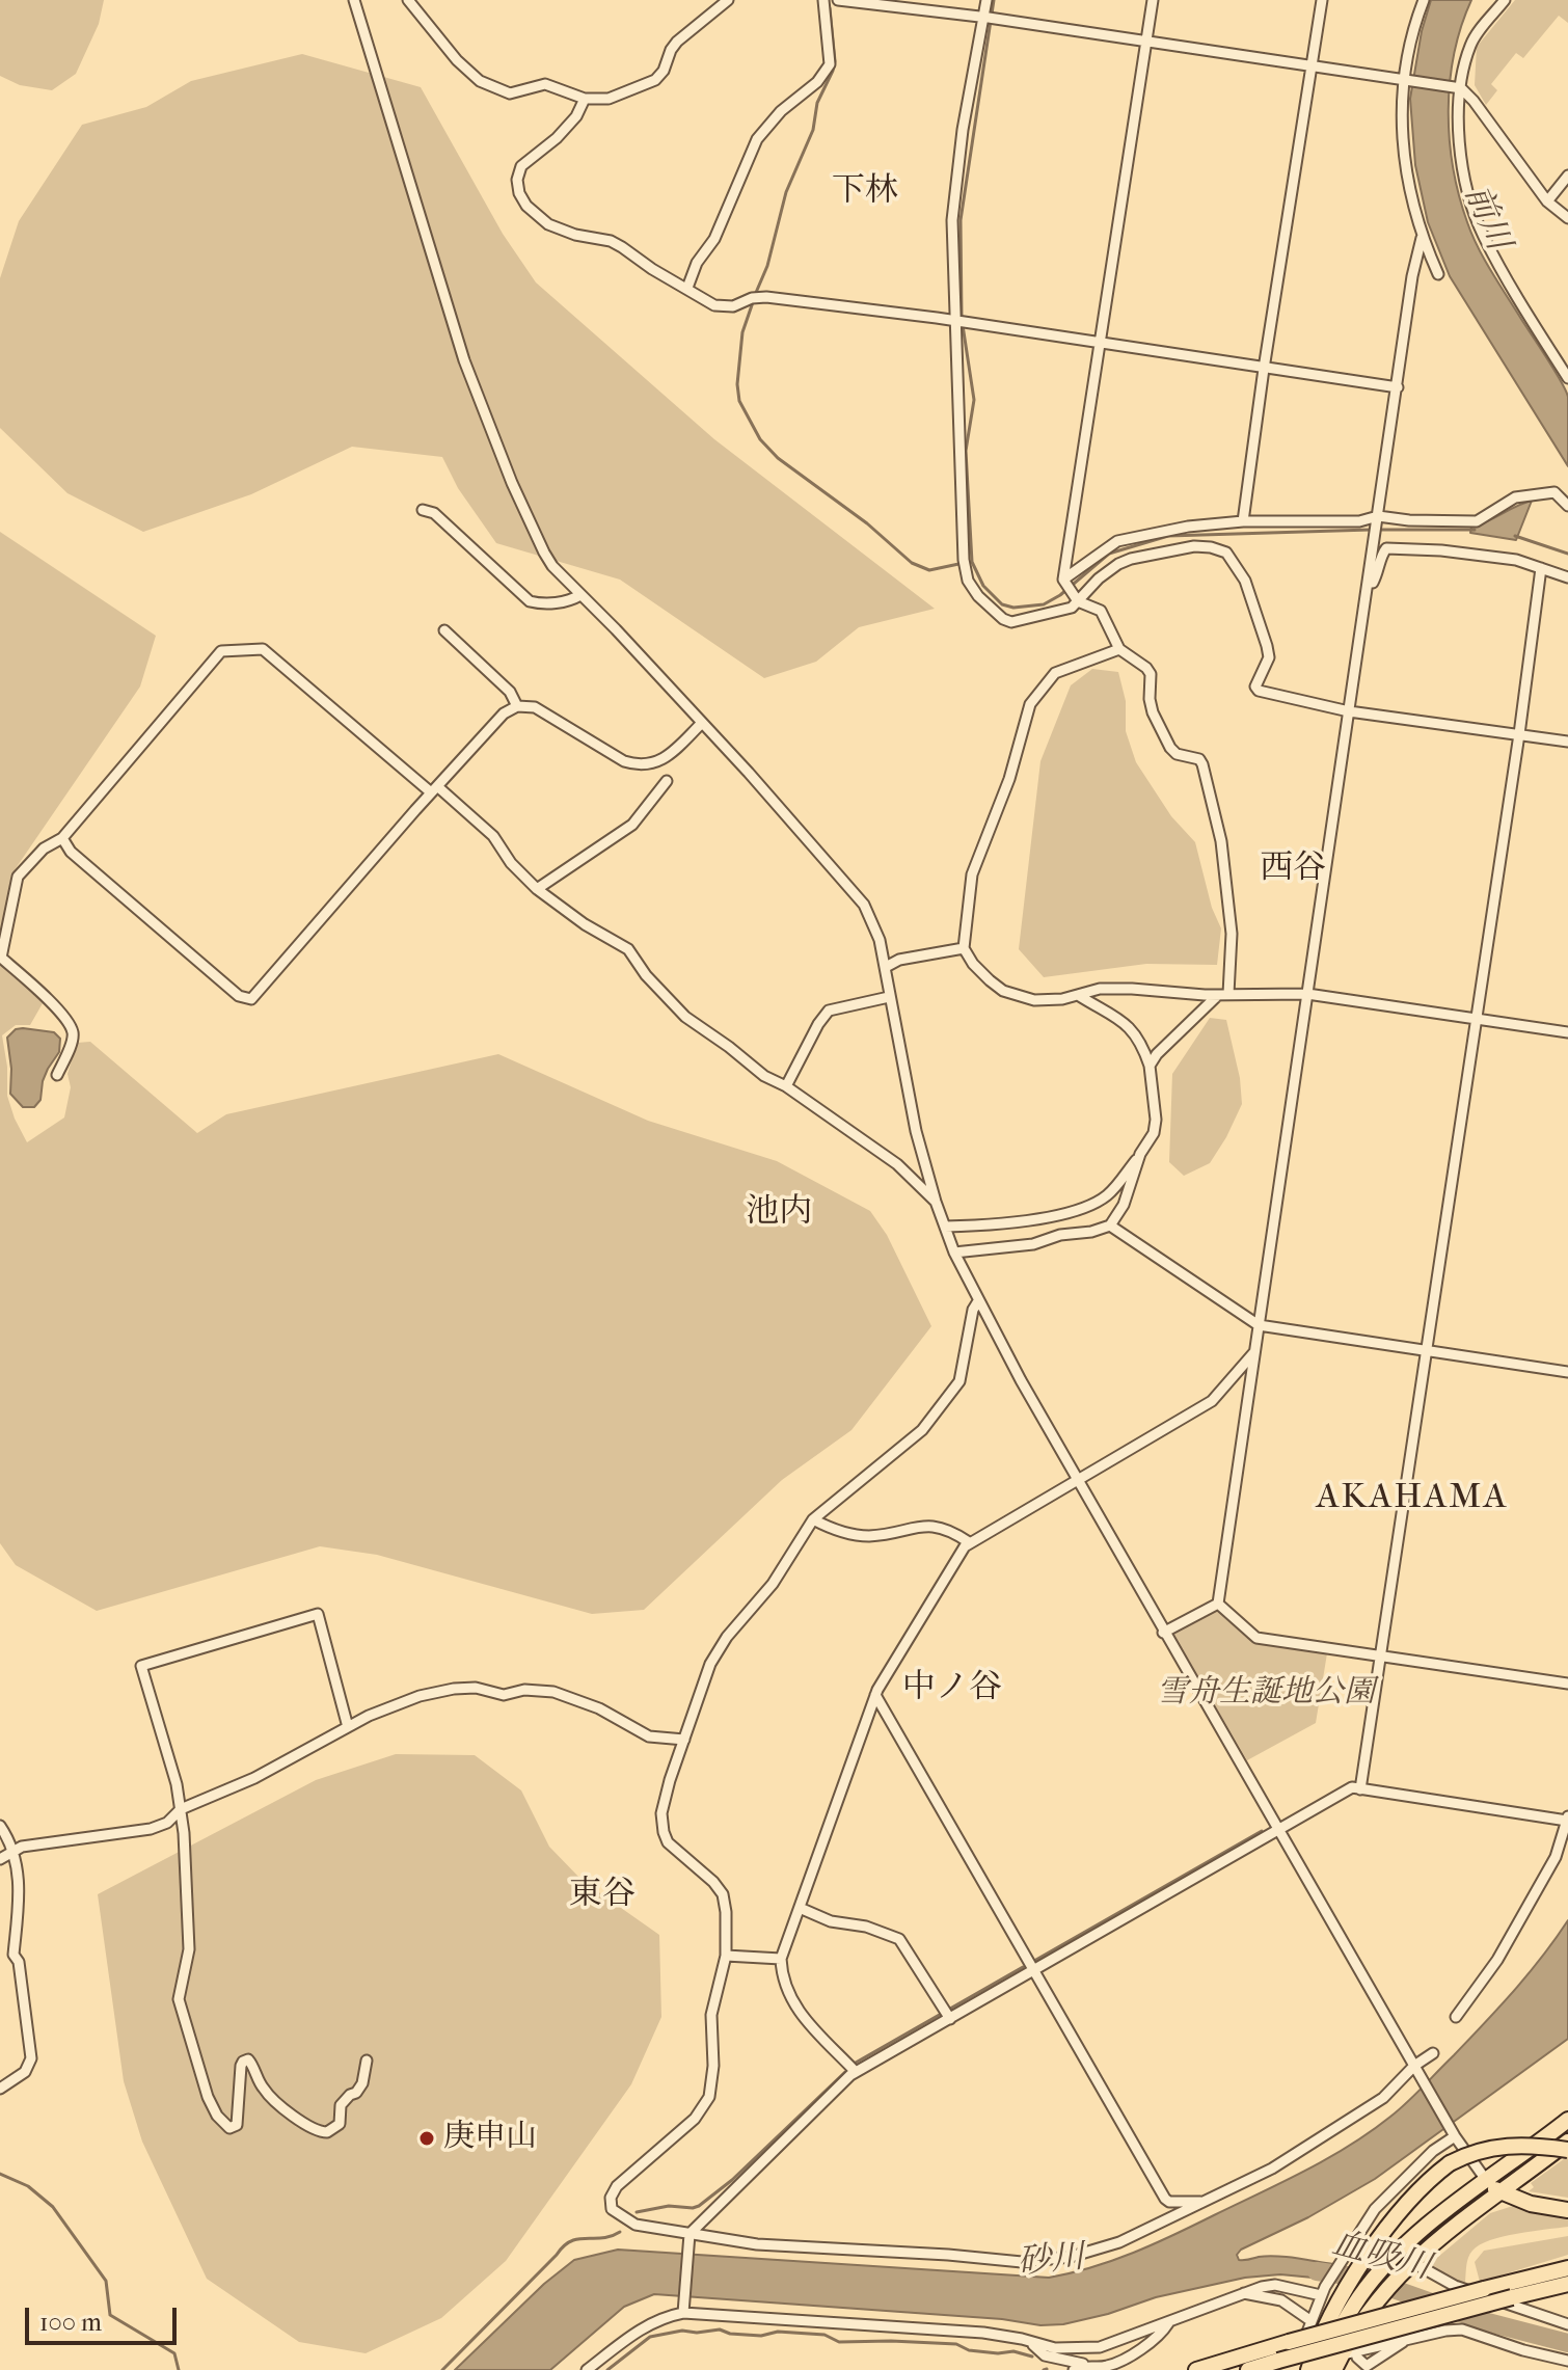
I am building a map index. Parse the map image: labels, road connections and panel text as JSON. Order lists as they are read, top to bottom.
{
  "districts": [
    "下林",
    "西谷",
    "池内",
    "AKAHAMA",
    "中ノ谷",
    "東谷"
  ],
  "water": ["前川", "血吸川", "砂川"],
  "parks": ["雪舟生誕地公園"],
  "places": ["庚申山"],
  "scale_bar": "100 m"
}
